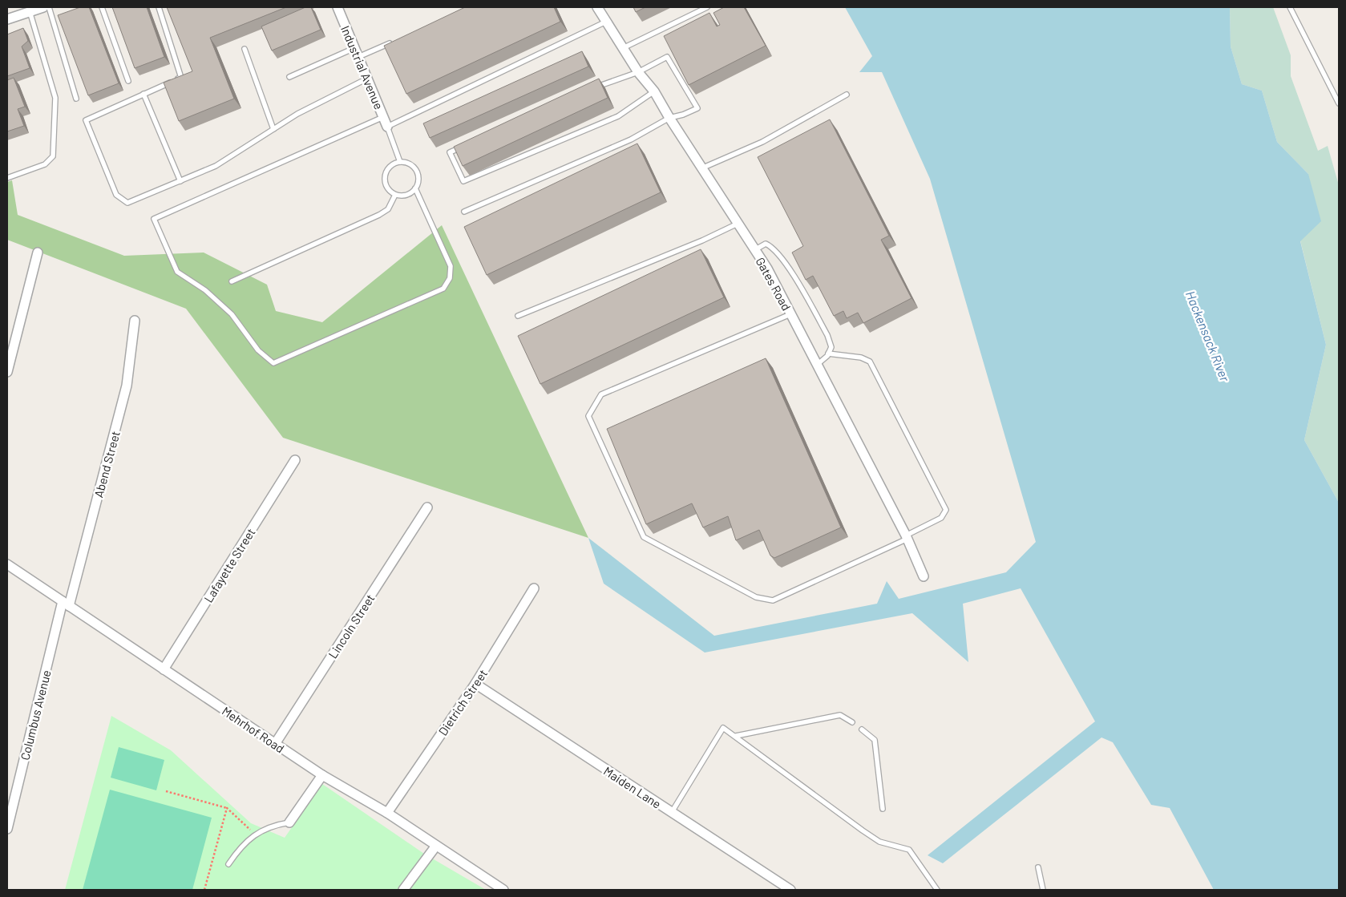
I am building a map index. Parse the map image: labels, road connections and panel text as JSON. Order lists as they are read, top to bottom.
{
  "streets": {
    "street": [
      "Industrial Avenue",
      "Gates Road",
      "Abend Street",
      "Lafayette Street",
      "Lincoln Street",
      "Dietrich Street",
      "Columbus Avenue",
      "Mehrhof Road",
      "Maiden Lane"
    ]
  },
  "crossings": [
    ["Abend Street", "Columbus Avenue"],
    ["Abend Street", "Mehrhof Road"],
    ["Lafayette Street", "Mehrhof Road"],
    ["Lincoln Street", "Mehrhof Road"],
    ["Dietrich Street", "Mehrhof Road"],
    ["Dietrich Street", "Maiden Lane"],
    ["Columbus Avenue", "Mehrhof Road"]
  ],
  "water": ["Hackensack River"]
}
